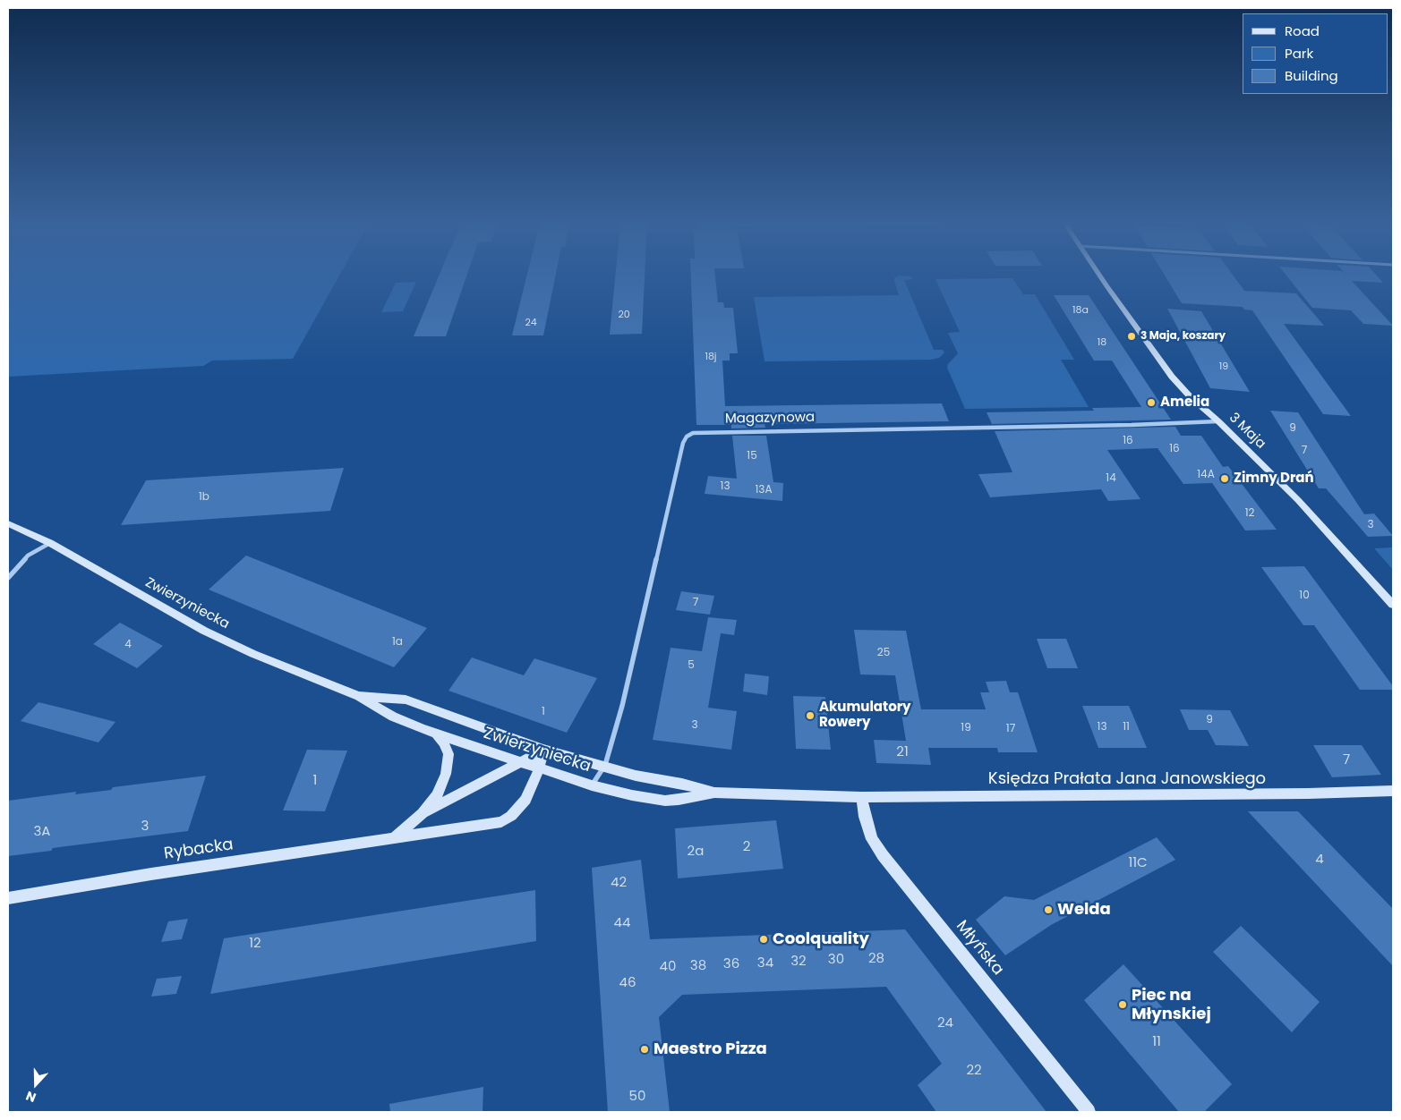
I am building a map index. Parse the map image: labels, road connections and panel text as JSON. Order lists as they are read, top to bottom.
{
  "streets": {
    "street": [
      "Magazynowa",
      "3 Maja",
      "Zwierzyniecka",
      "Księdza Prałata Jana Janowskiego",
      "Rybacka",
      "Młyńska"
    ]
  },
  "crossings": [
    ["Magazynowa", "3 Maja"],
    ["Magazynowa", "Zwierzyniecka"],
    ["Zwierzyniecka", "Księdza Prałata Jana Janowskiego"],
    ["Zwierzyniecka", "Rybacka"],
    ["Zwierzyniecka", "Młyńska"],
    ["Księdza Prałata Jana Janowskiego", "Młyńska"]
  ],
  "places": [
    "3 Maja, koszary",
    "Amelia",
    "Zimny Drań",
    "Akumulatory Rowery",
    "Welda",
    "Coolquality",
    "Piec na Młynskiej",
    "Maestro Pizza"
  ],
  "house_numbers": [
    "18a",
    "20",
    "24",
    "18",
    "18j",
    "19",
    "9",
    "16",
    "16",
    "7",
    "15",
    "14A",
    "14",
    "13",
    "13A",
    "1b",
    "12",
    "3",
    "10",
    "7",
    "1a",
    "4",
    "25",
    "5",
    "1",
    "9",
    "3",
    "13",
    "11",
    "19",
    "17",
    "21",
    "7",
    "1",
    "3",
    "3A",
    "2",
    "2a",
    "4",
    "11C",
    "42",
    "44",
    "12",
    "28",
    "30",
    "32",
    "34",
    "36",
    "38",
    "40",
    "46",
    "24",
    "11",
    "22",
    "50"
  ],
  "legend": ["Road", "Park", "Building"],
  "north": "bottom"
}
